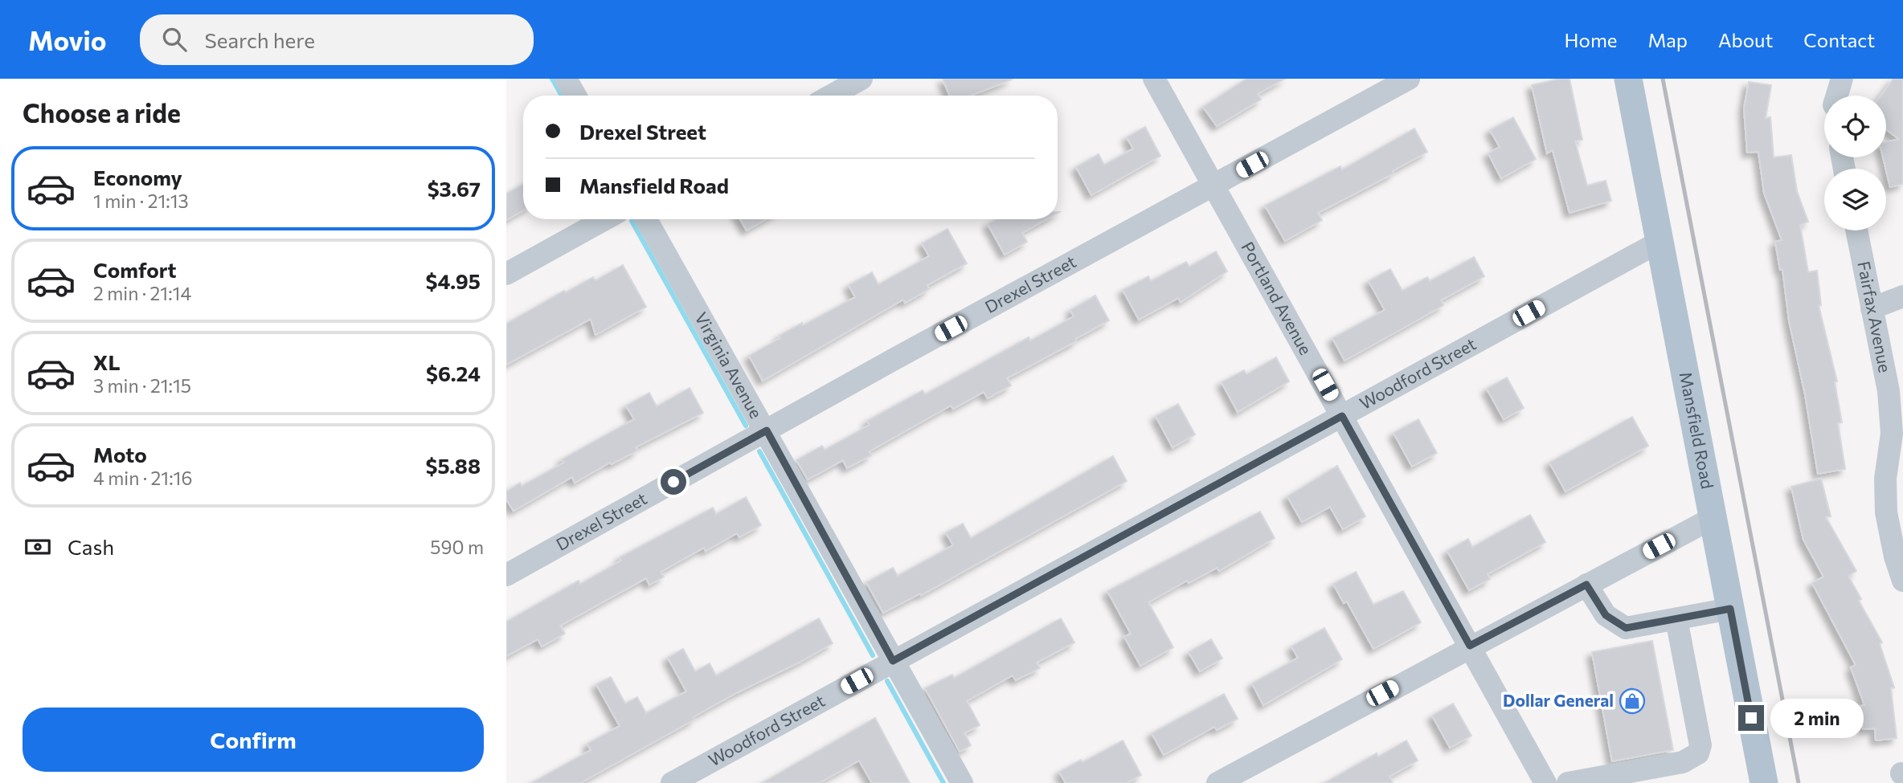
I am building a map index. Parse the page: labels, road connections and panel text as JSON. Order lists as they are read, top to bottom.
{
  "streets": {
    "main road": ["Mansfield Road"],
    "street": [
      "Drexel Street",
      "Portland Avenue",
      "Fairfax Avenue",
      "Virginia Avenue",
      "Woodford Street"
    ]
  },
  "crossings": [
    ["Drexel Street", "Portland Avenue"],
    ["Drexel Street", "Virginia Avenue"],
    ["Portland Avenue", "Woodford Street"],
    ["Virginia Avenue", "Woodford Street"],
    ["Woodford Street", "Mansfield Road"]
  ],
  "places": {
    "shop": ["Dollar General"]
  },
  "page": {
    "header": "Movio",
    "search": "Search here",
    "nav": [
      "Home",
      "Map",
      "About",
      "Contact"
    ],
    "heading": "Choose a ride",
    "banner": ["Drexel Street", "Mansfield Road"],
    "list": [
      {
        "name": "Economy",
        "note": "1 min · 21:13",
        "value": "$3.67"
      },
      {
        "name": "Comfort",
        "note": "2 min · 21:14",
        "value": "$4.95"
      },
      {
        "name": "XL",
        "note": "3 min · 21:15",
        "value": "$6.24"
      },
      {
        "name": "Moto",
        "note": "4 min · 21:16",
        "value": "$5.88"
      }
    ],
    "pay": ["Cash", "590 m"],
    "buttons": "Confirm",
    "bubble": "2 min"
  }
}
